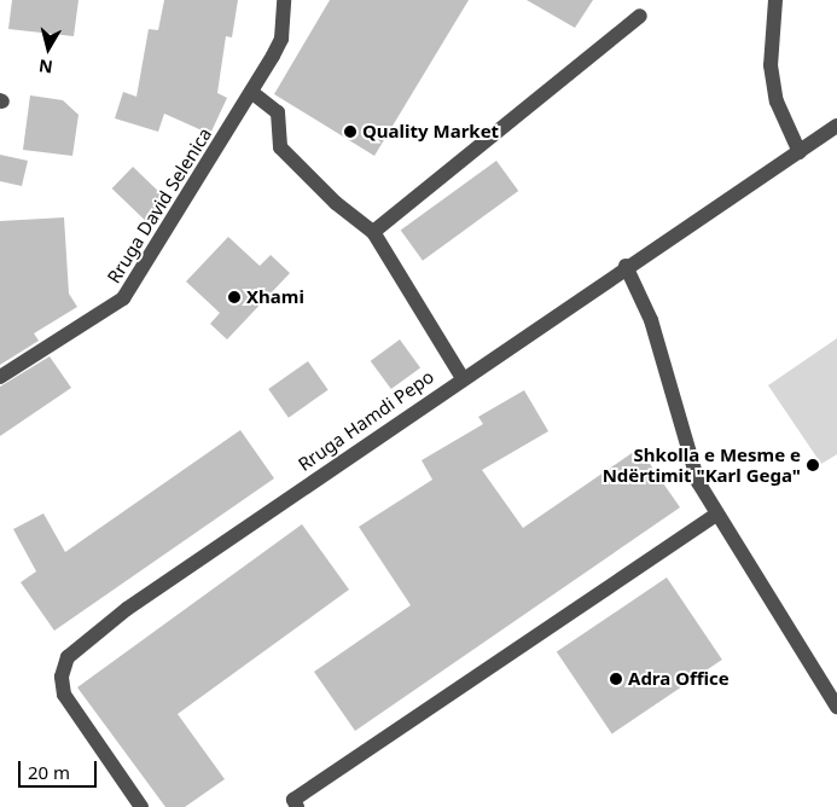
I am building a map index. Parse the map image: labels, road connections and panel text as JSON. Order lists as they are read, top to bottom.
{
  "streets": {
    "street": ["Rruga David Selenica", "Rruga Hamdi Pepo"]
  },
  "places": [
    "Quality Market",
    "Xhami",
    "Shkolla e Mesme e Ndërtimit \"Karl Gega\"",
    "Adra Office"
  ],
  "scale_bar": "20 m",
  "north": "bottom"
}
